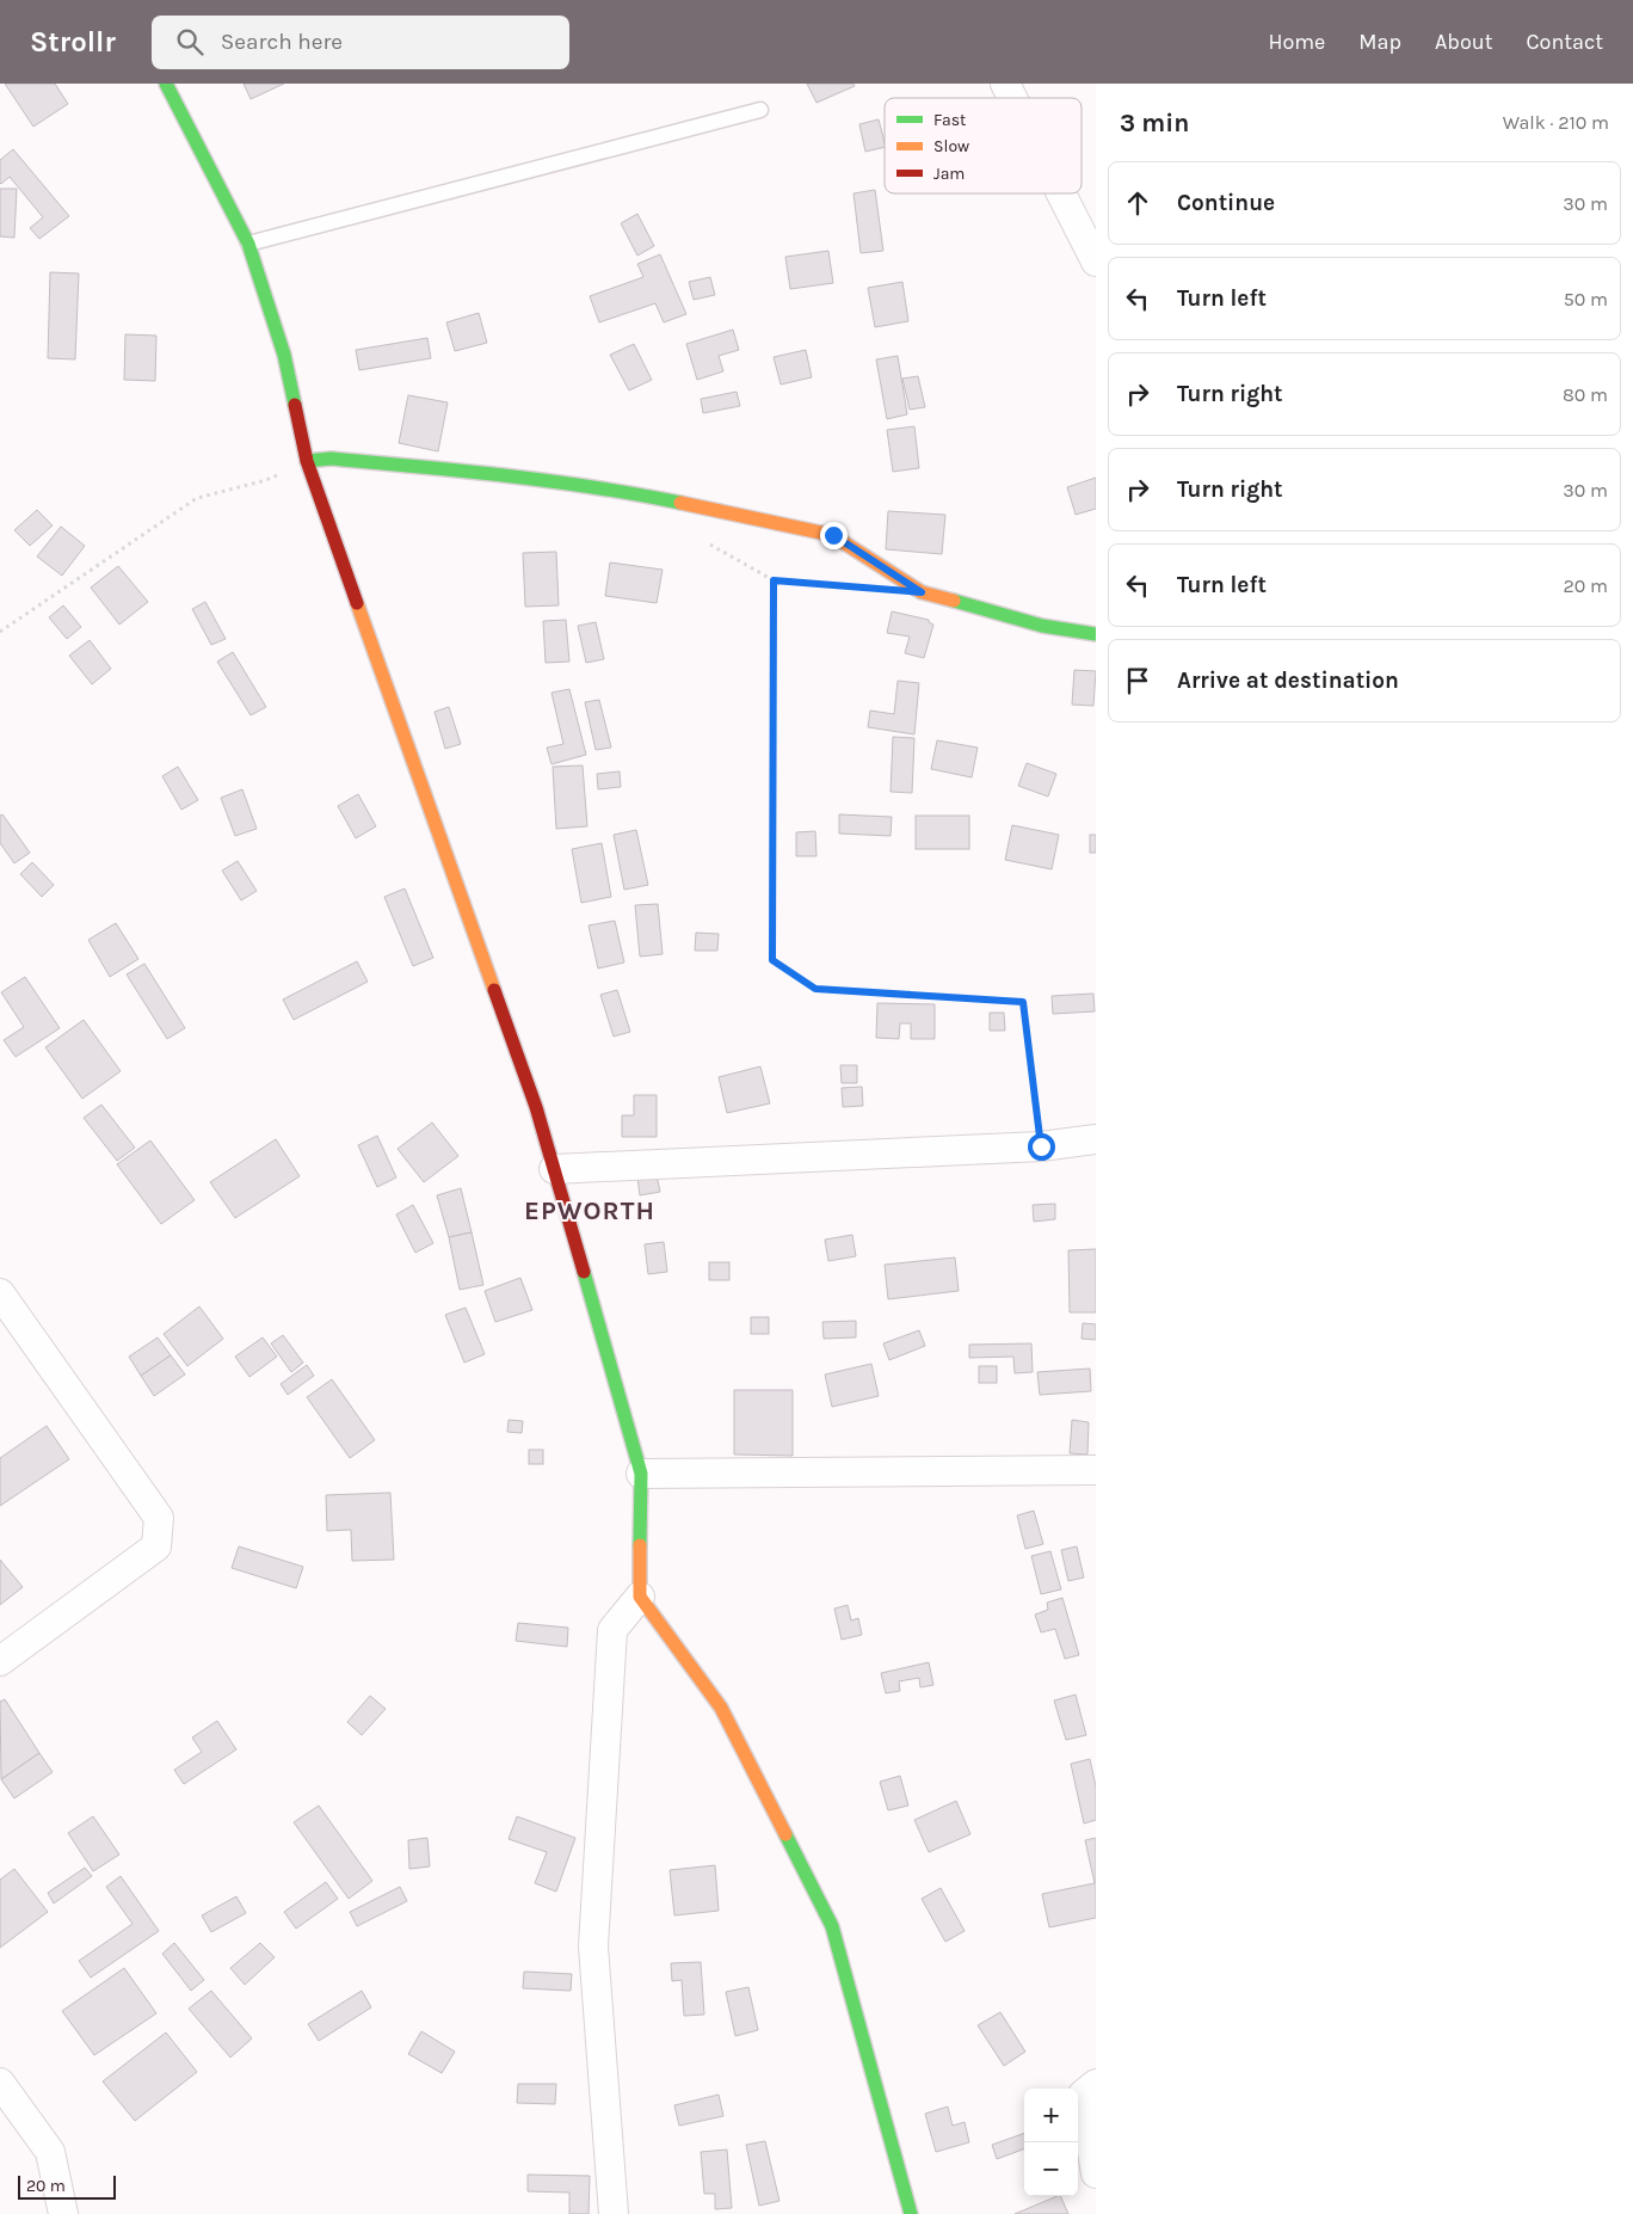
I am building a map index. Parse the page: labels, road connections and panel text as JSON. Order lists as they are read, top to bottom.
{
  "districts": ["EPWORTH"],
  "legend": ["Fast", "Slow", "Jam"],
  "scale_bar": "20 m",
  "page": {
    "header": "Strollr",
    "search": "Search here",
    "nav": [
      "Home",
      "Map",
      "About",
      "Contact"
    ],
    "heading": ["3 min", "Walk · 210 m"],
    "list": [
      ["Continue", "30 m"],
      ["Turn left", "50 m"],
      ["Turn right", "80 m"],
      ["Turn right", "30 m"],
      ["Turn left", "20 m"],
      "Arrive at destination"
    ],
    "map_buttons": ["+", "−"],
    "scale": "20 m"
  }
}
